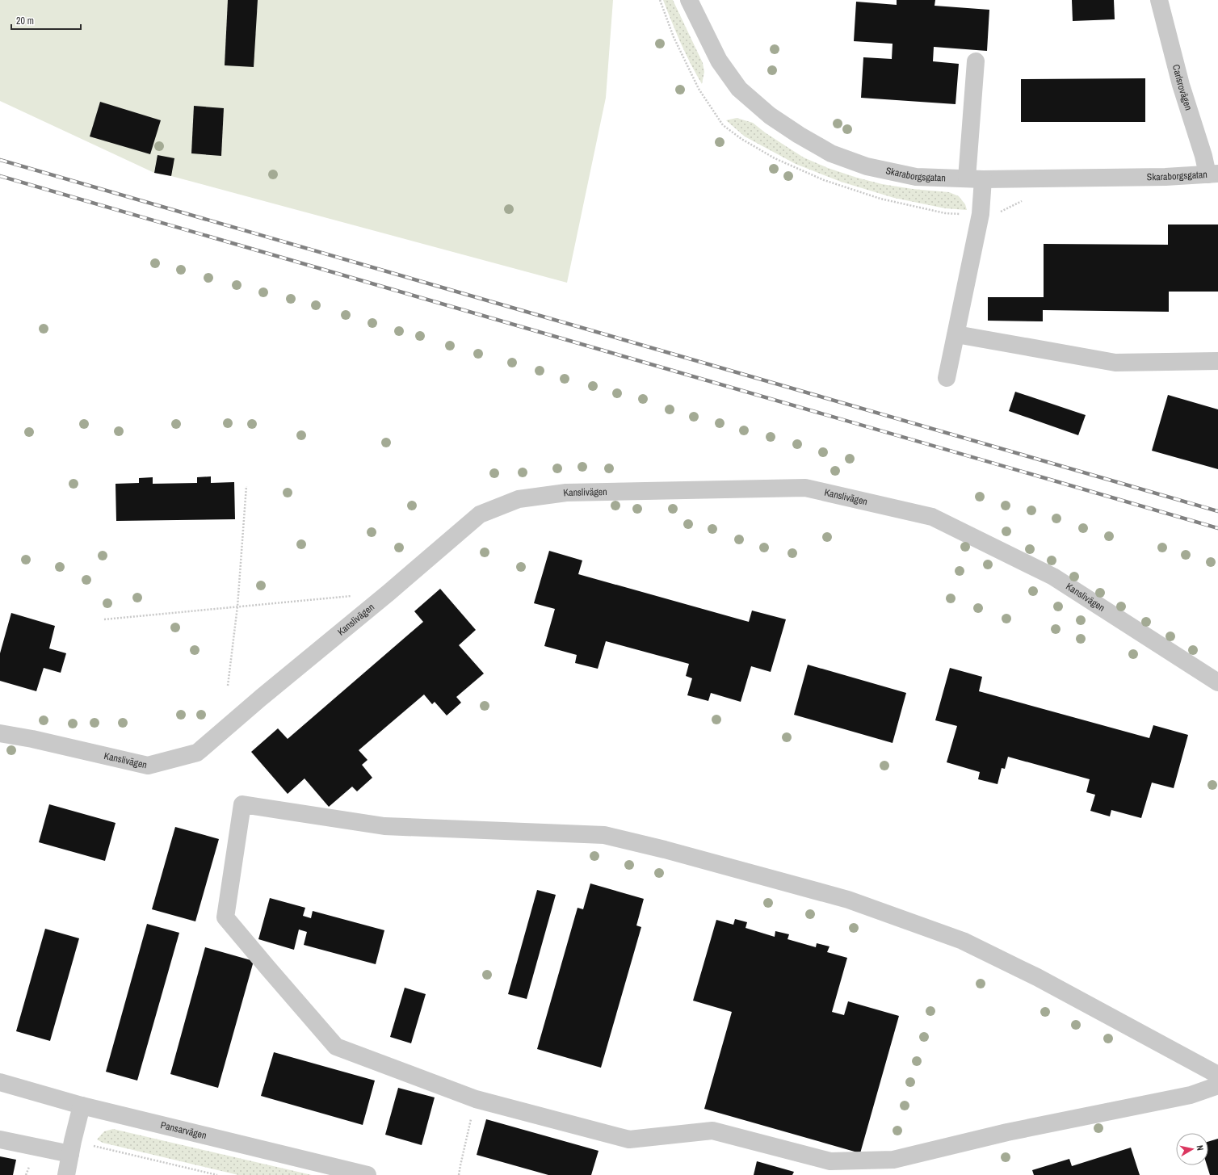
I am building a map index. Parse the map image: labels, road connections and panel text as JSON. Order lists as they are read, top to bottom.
{
  "streets": {
    "street": [
      "Carlsrovägen",
      "Skaraborgsgatan",
      "Kanslivägen",
      "Pansarvägen"
    ]
  },
  "crossings": [
    ["Carlsrovägen", "Skaraborgsgatan"]
  ],
  "scale_bar": "20 m",
  "north": "right"
}
